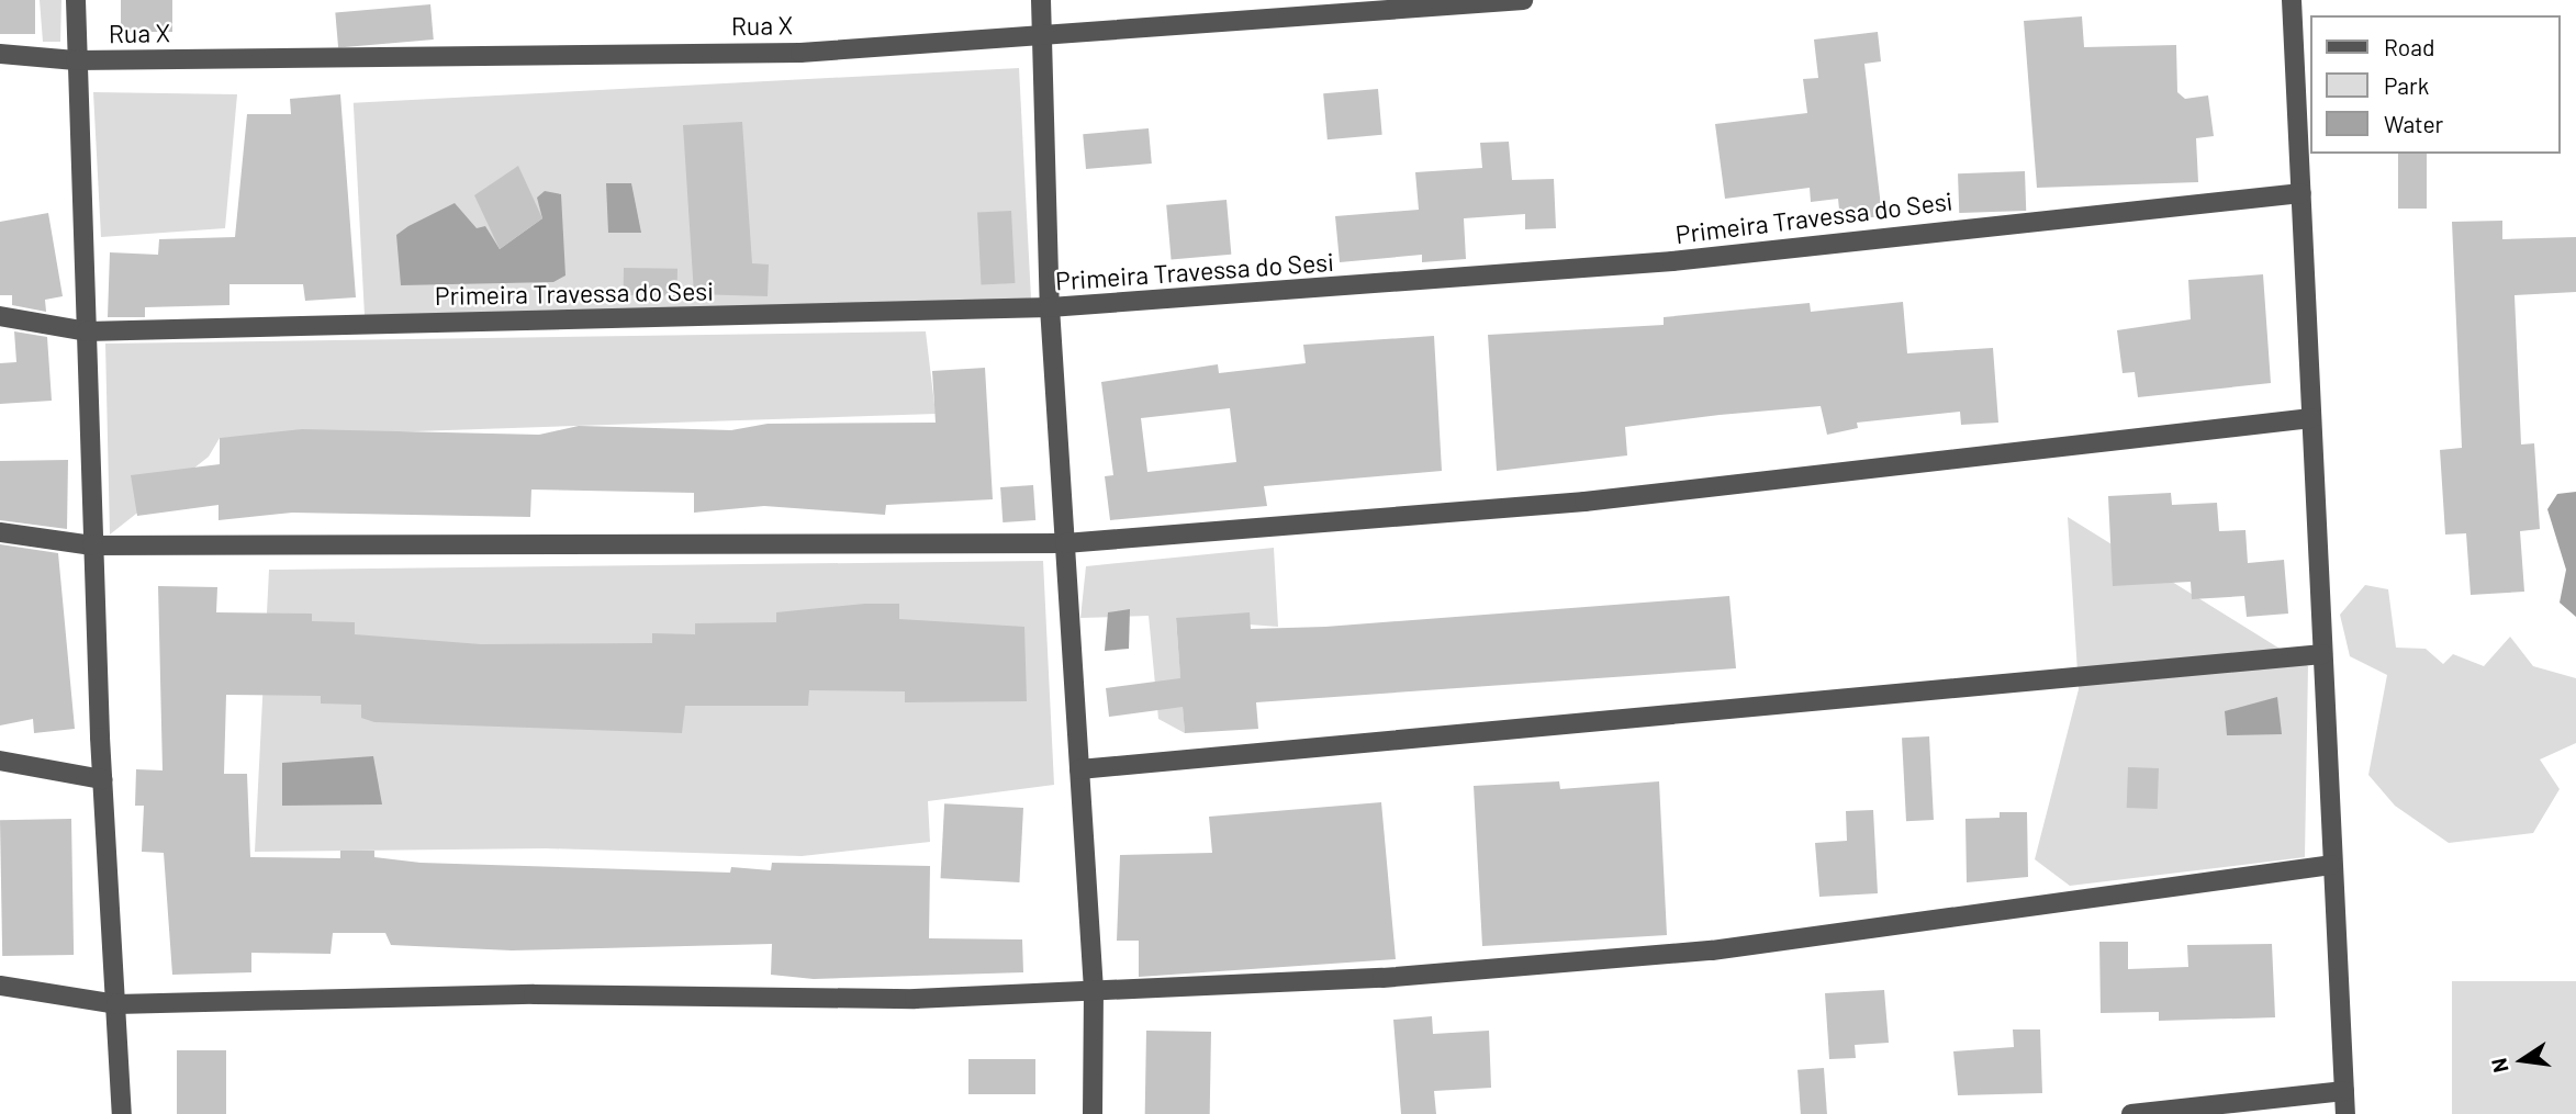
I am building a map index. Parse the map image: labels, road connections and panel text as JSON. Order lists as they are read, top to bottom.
{
  "streets": {
    "street": ["Rua X", "Primeira Travessa do Sesi"]
  },
  "legend": ["Road", "Park", "Water"],
  "north": "left"
}
